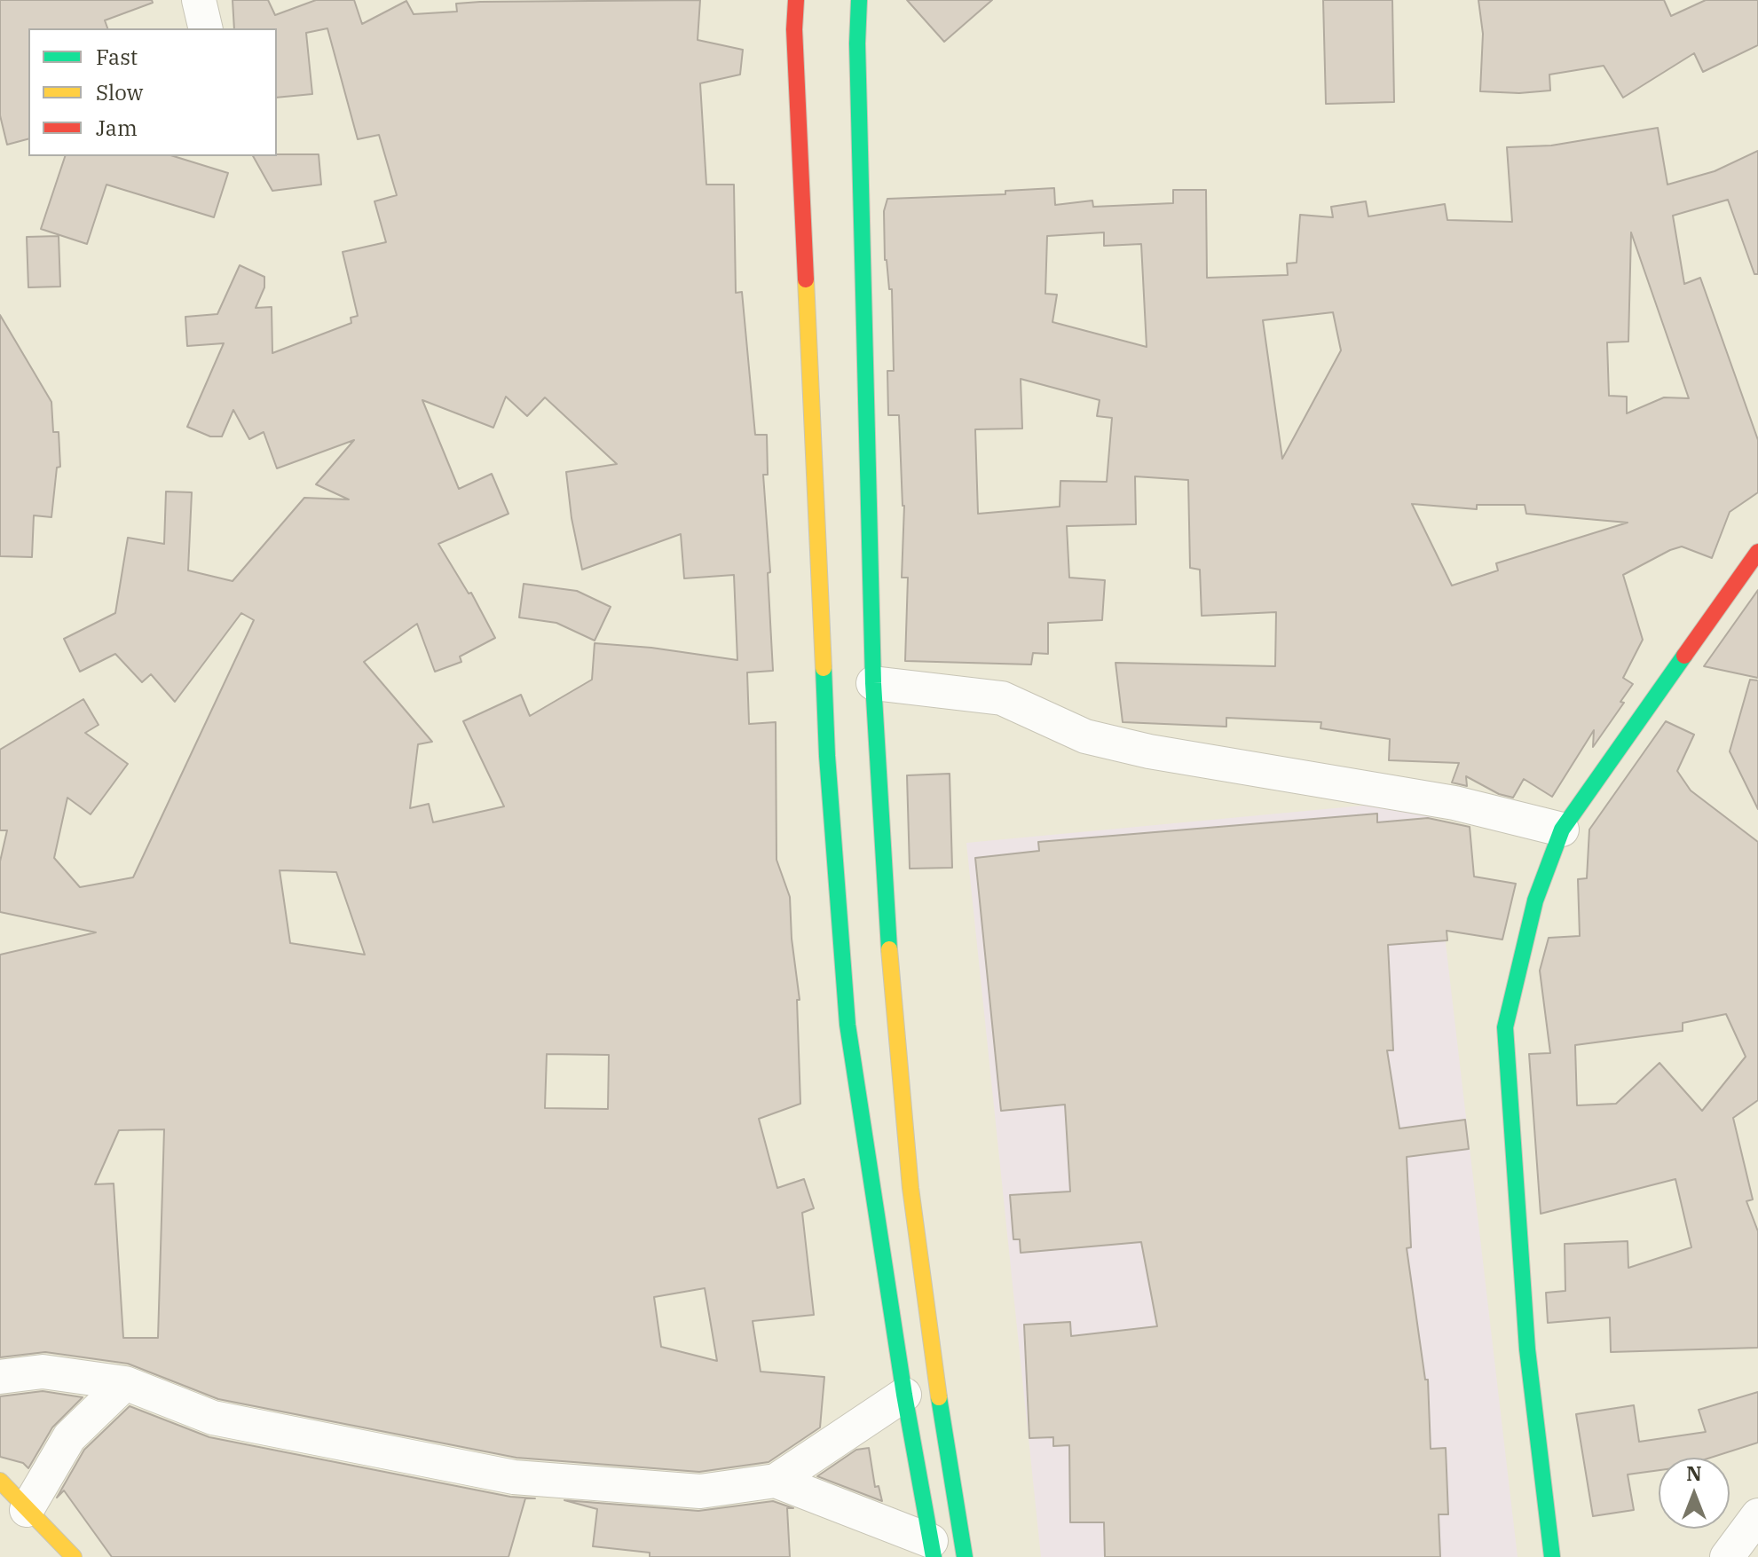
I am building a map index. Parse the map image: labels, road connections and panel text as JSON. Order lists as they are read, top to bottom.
{
  "legend": ["Fast", "Slow", "Jam"],
  "north": "top"
}
